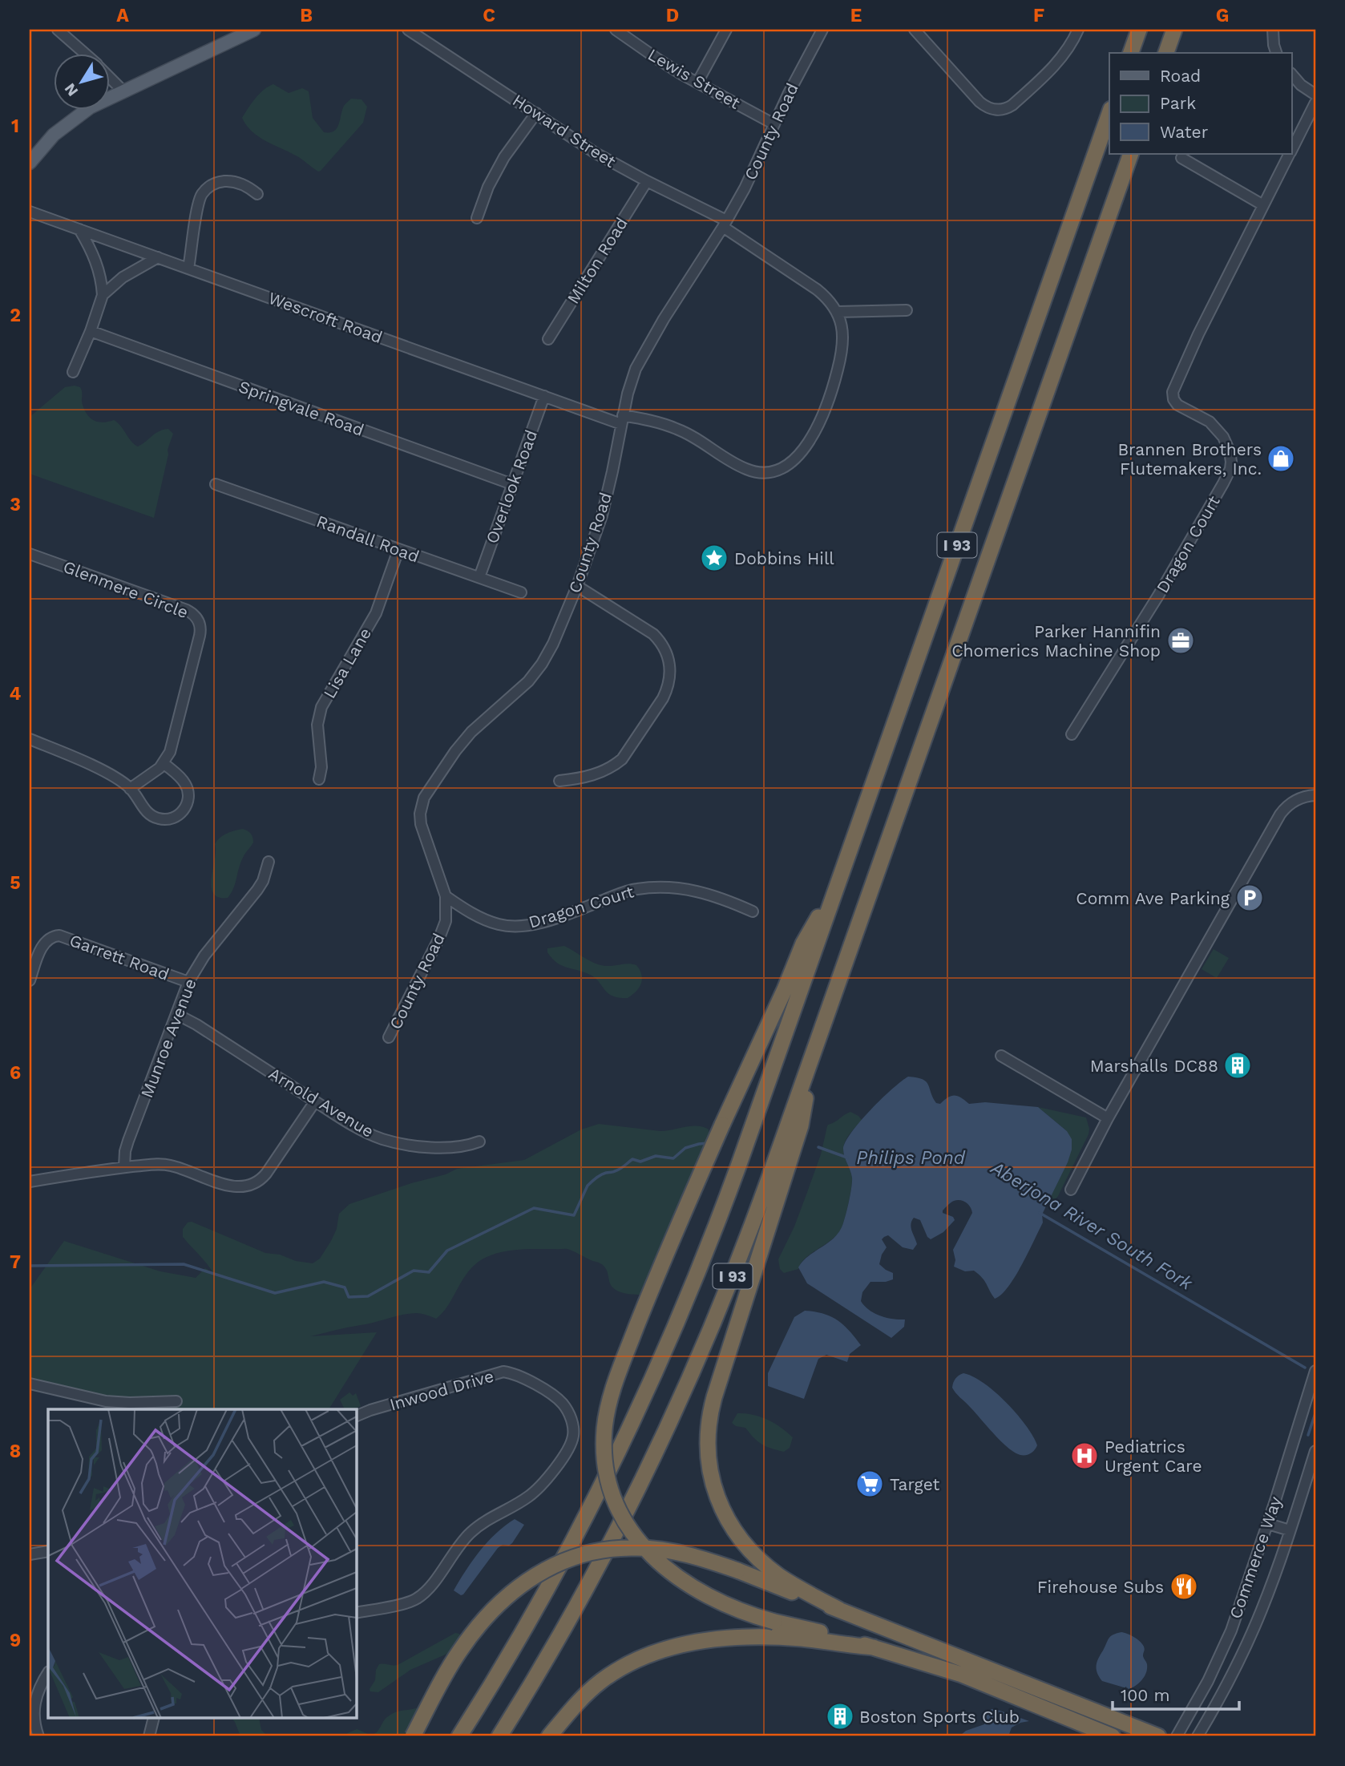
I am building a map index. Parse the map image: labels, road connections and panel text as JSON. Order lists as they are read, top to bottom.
{
  "streets": {
    "highway": ["I 93"],
    "street": [
      "Lewis Street",
      "Howard Street",
      "County Road",
      "Milton Road",
      "Wescroft Road",
      "Springvale Road",
      "Overlook Road",
      "Randall Road",
      "Dragon Court",
      "Glenmere Circle",
      "Lisa Lane",
      "Garrett Road",
      "Munroe Avenue",
      "Arnold Avenue",
      "Inwood Drive",
      "Commerce Way"
    ]
  },
  "crossings": [
    ["Lewis Street", "County Road"],
    ["Howard Street", "County Road"],
    ["Howard Street", "Milton Road"],
    ["Howard Street", "Wescroft Road"],
    ["County Road", "Wescroft Road"],
    ["County Road", "Dragon Court"],
    ["Wescroft Road", "Overlook Road"],
    ["Springvale Road", "Overlook Road"],
    ["Overlook Road", "Randall Road"],
    ["Randall Road", "Lisa Lane"],
    ["Garrett Road", "Munroe Avenue"],
    ["Munroe Avenue", "Arnold Avenue"]
  ],
  "water": ["Philips Pond", "Aberjona River South Fork"],
  "places": {
    "shop": ["Brannen Brothers Flutemakers, Inc."],
    "place": ["Dobbins Hill"],
    "office": ["Parker Hannifin Chomerics Machine Shop"],
    "parking": ["Comm Ave Parking"],
    "building": ["Marshalls DC88", "Boston Sports Club"],
    "hospital": ["Pediatrics Urgent Care"],
    "supermarket": ["Target"],
    "restaurant": ["Firehouse Subs"]
  },
  "legend": ["Road", "Park", "Water"],
  "scale_bar": "100 m",
  "north": "bottom left",
  "grid": {
    "columns": [
      "A",
      "B",
      "C",
      "D",
      "E",
      "F",
      "G"
    ],
    "rows": [
      "1",
      "2",
      "3",
      "4",
      "5",
      "6",
      "7",
      "8",
      "9"
    ]
  }
}
